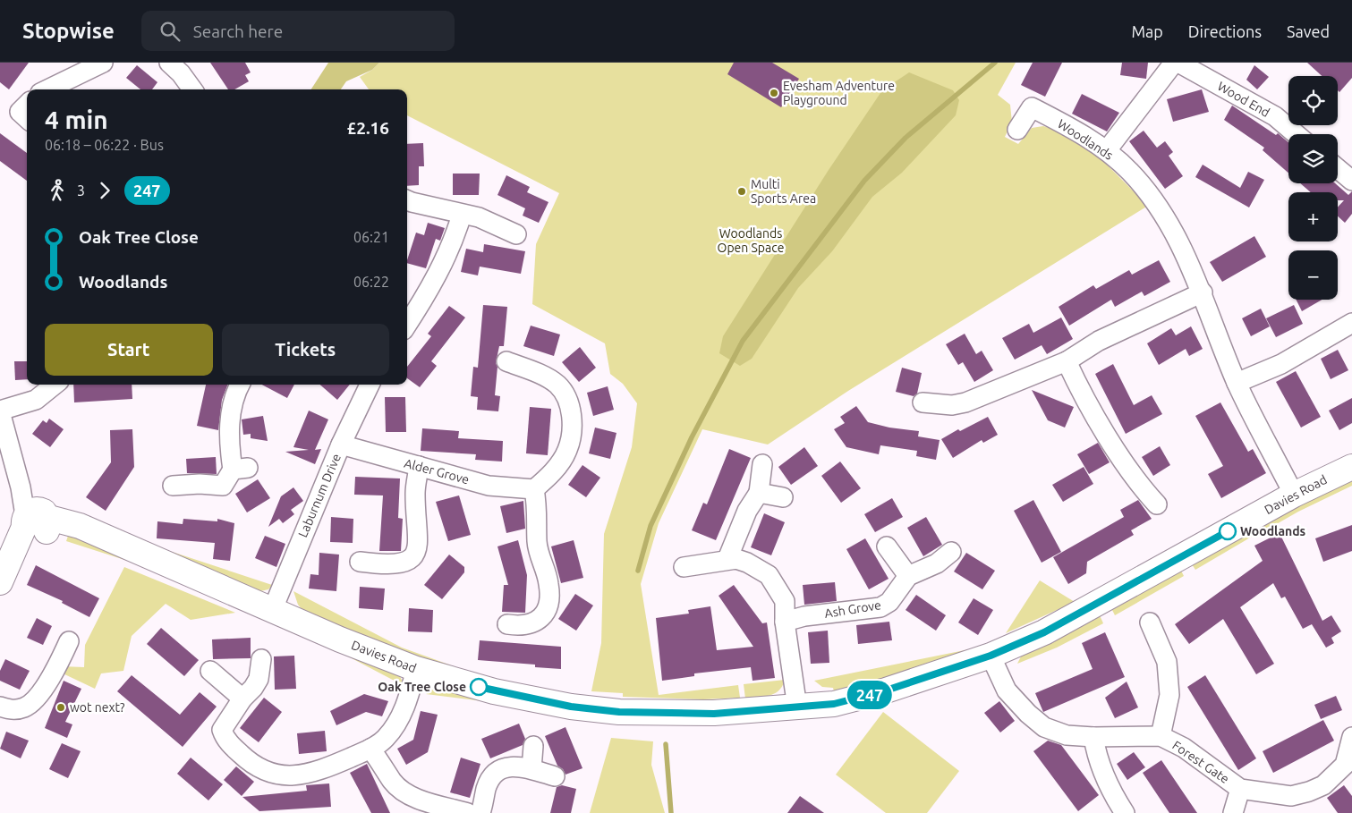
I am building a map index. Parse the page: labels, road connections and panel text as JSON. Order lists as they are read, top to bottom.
{
  "streets": {
    "street": [
      "Wood End",
      "Woodlands",
      "Alder Grove",
      "Davies Road",
      "Laburnum Drive",
      "Ash Grove",
      "Forest Gate"
    ]
  },
  "crossings": [
    ["Woodlands", "Davies Road"],
    ["Alder Grove", "Laburnum Drive"],
    ["Davies Road", "Laburnum Drive"],
    ["Davies Road", "Forest Gate"]
  ],
  "parks": ["Woodlands Open Space"],
  "places": [
    "Evesham Adventure Playground",
    "Multi Sports Area",
    "Woodlands",
    "Oak Tree Close",
    "wot next?"
  ],
  "lines": ["bus line 247"],
  "page": {
    "header": "Stopwise",
    "search": "Search here",
    "nav": ["Map", "Directions", "Saved"],
    "on_map": "247",
    "map_buttons": ["+", "−"],
    "heading": ["4 min", "06:18 – 06:22 · Bus", "£2.16"],
    "legs": ["3", "247"],
    "list": [
      {
        "name": "Oak Tree Close",
        "value": "06:21"
      },
      {
        "name": "Woodlands",
        "value": "06:22"
      }
    ],
    "buttons": ["Start", "Tickets"]
  }
}
